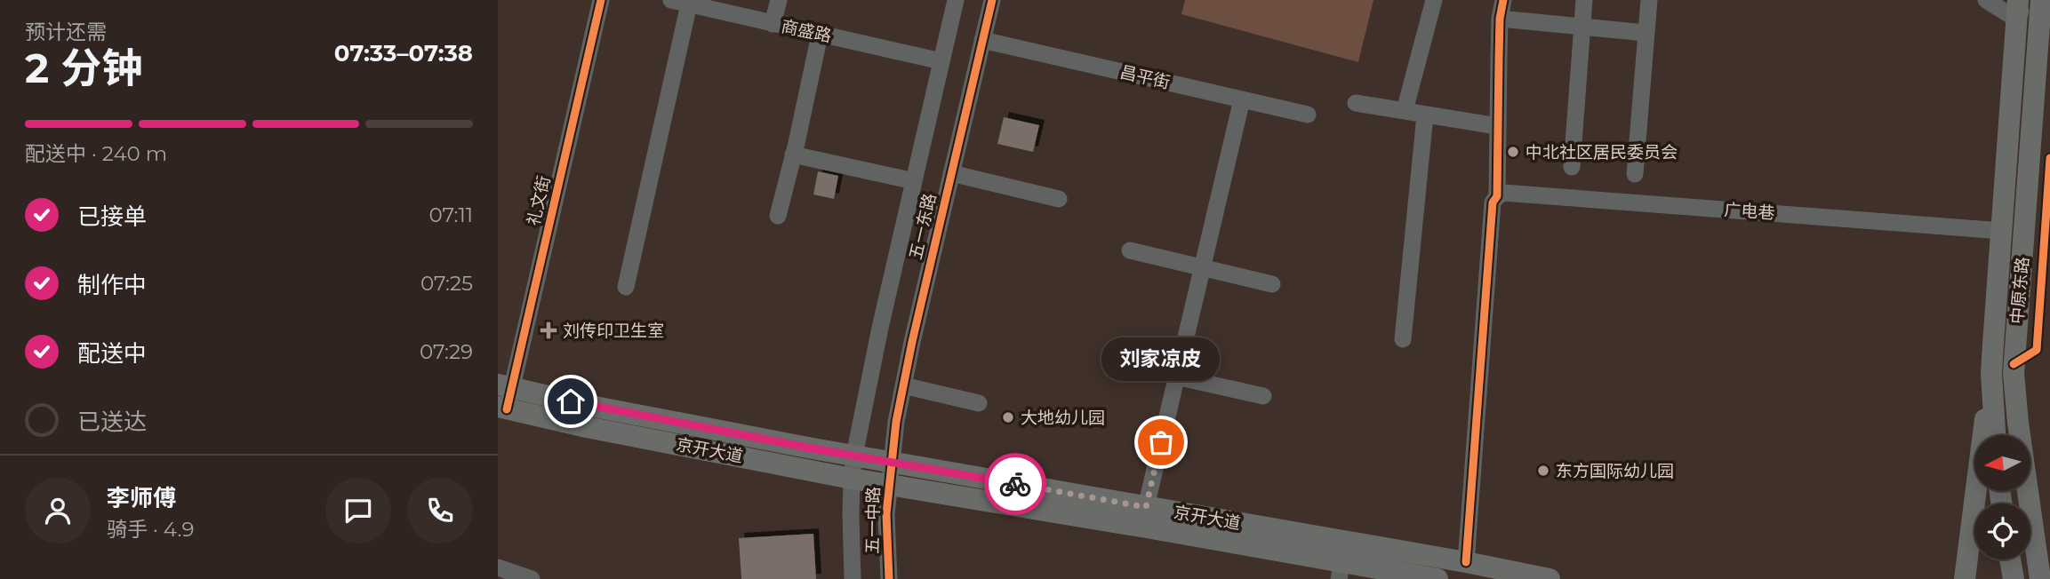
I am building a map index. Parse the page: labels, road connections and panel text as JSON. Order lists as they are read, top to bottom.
{
  "streets": {
    "main road": ["中原东路", "京开大道"],
    "street": [
      "商盛路",
      "昌平街",
      "礼文街",
      "广电巷",
      "五一东路",
      "五一中路"
    ]
  },
  "crossings": [
    ["商盛路", "五一东路"],
    ["昌平街", "五一东路"],
    ["礼文街", "京开大道"],
    ["广电巷", "中原东路"],
    ["五一东路", "京开大道"],
    ["五一东路", "五一中路"],
    ["京开大道", "五一中路"]
  ],
  "places": {
    "other": [
      "中北社区居民委员会",
      "大地幼儿园",
      "刘家凉皮",
      "东方国际幼儿园"
    ],
    "health": ["刘传印卫生室"]
  },
  "north": "left",
  "page": {
    "heading": ["2 分钟", "预计还需", "07:33–07:38"],
    "panel": ["李师傅", "骑手 · 4.9"],
    "bar": "配送中 · 240 m",
    "list": [
      ["已接单", "07:11"],
      ["制作中", "07:25"],
      ["配送中", "07:29"],
      "已送达"
    ],
    "bubble": "刘家凉皮"
  }
}
